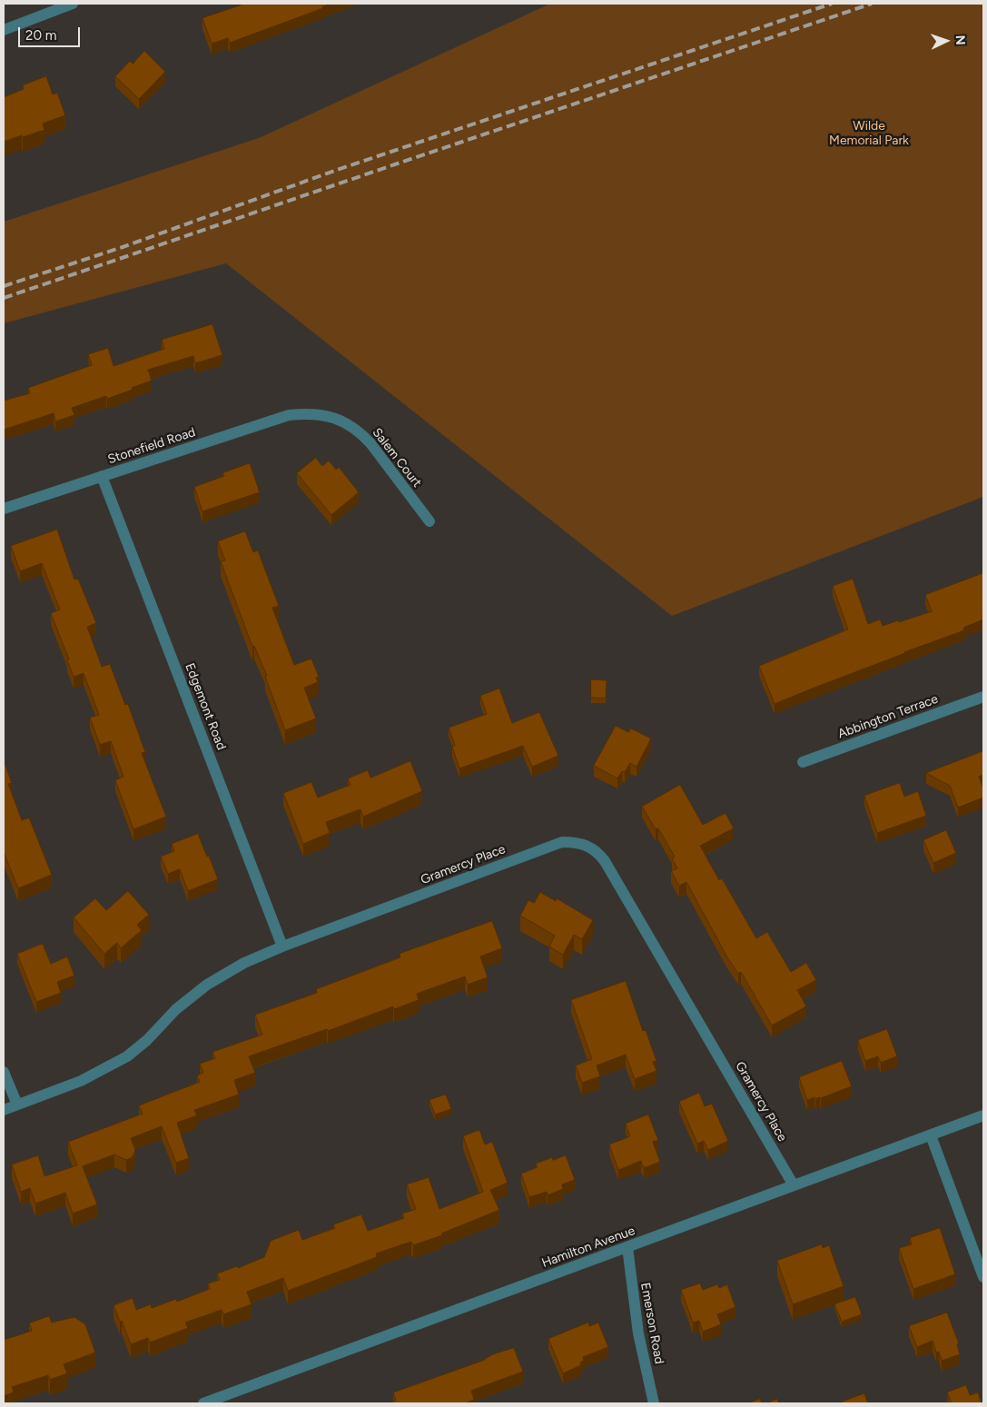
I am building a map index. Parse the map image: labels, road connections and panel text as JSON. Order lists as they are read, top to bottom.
{
  "streets": {
    "street": [
      "Stonefield Road",
      "Salem Court",
      "Edgemont Road",
      "Abbington Terrace",
      "Gramercy Place",
      "Hamilton Avenue",
      "Emerson Road"
    ]
  },
  "crossings": [
    ["Stonefield Road", "Salem Court"],
    ["Stonefield Road", "Edgemont Road"],
    ["Edgemont Road", "Gramercy Place"],
    ["Gramercy Place", "Hamilton Avenue"],
    ["Hamilton Avenue", "Emerson Road"]
  ],
  "parks": ["Wilde Memorial Park"],
  "scale_bar": "20 m",
  "north": "right"
}
